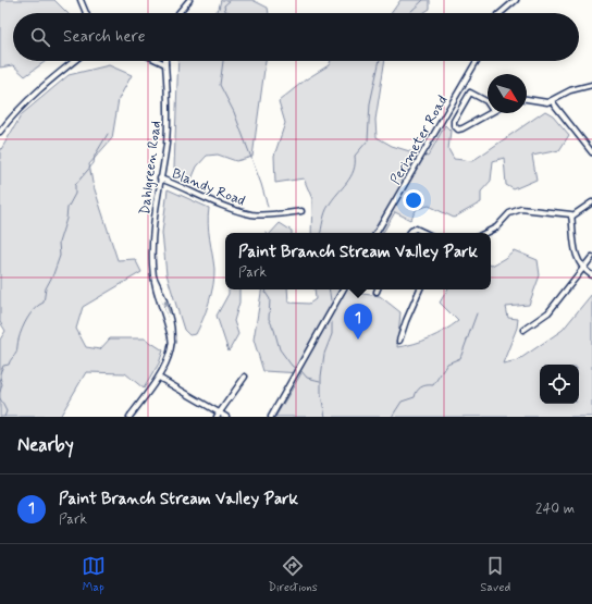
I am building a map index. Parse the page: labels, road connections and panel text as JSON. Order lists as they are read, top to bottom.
{
  "streets": {
    "street": ["Perimeter Road", "Dahlgreen Road", "Blandy Road"]
  },
  "crossings": [
    ["Dahlgreen Road", "Blandy Road"]
  ],
  "north": "bottom right",
  "page": {
    "search": "Search here",
    "popup": ["Paint Branch Stream Valley Park", "Park"],
    "pins": "1",
    "heading": "Nearby",
    "list": [
      {
        "mark": "1",
        "name": "Paint Branch Stream Valley Park",
        "note": "Park",
        "value": "240 m"
      }
    ],
    "nav": ["Map", "Directions", "Saved"]
  }
}
